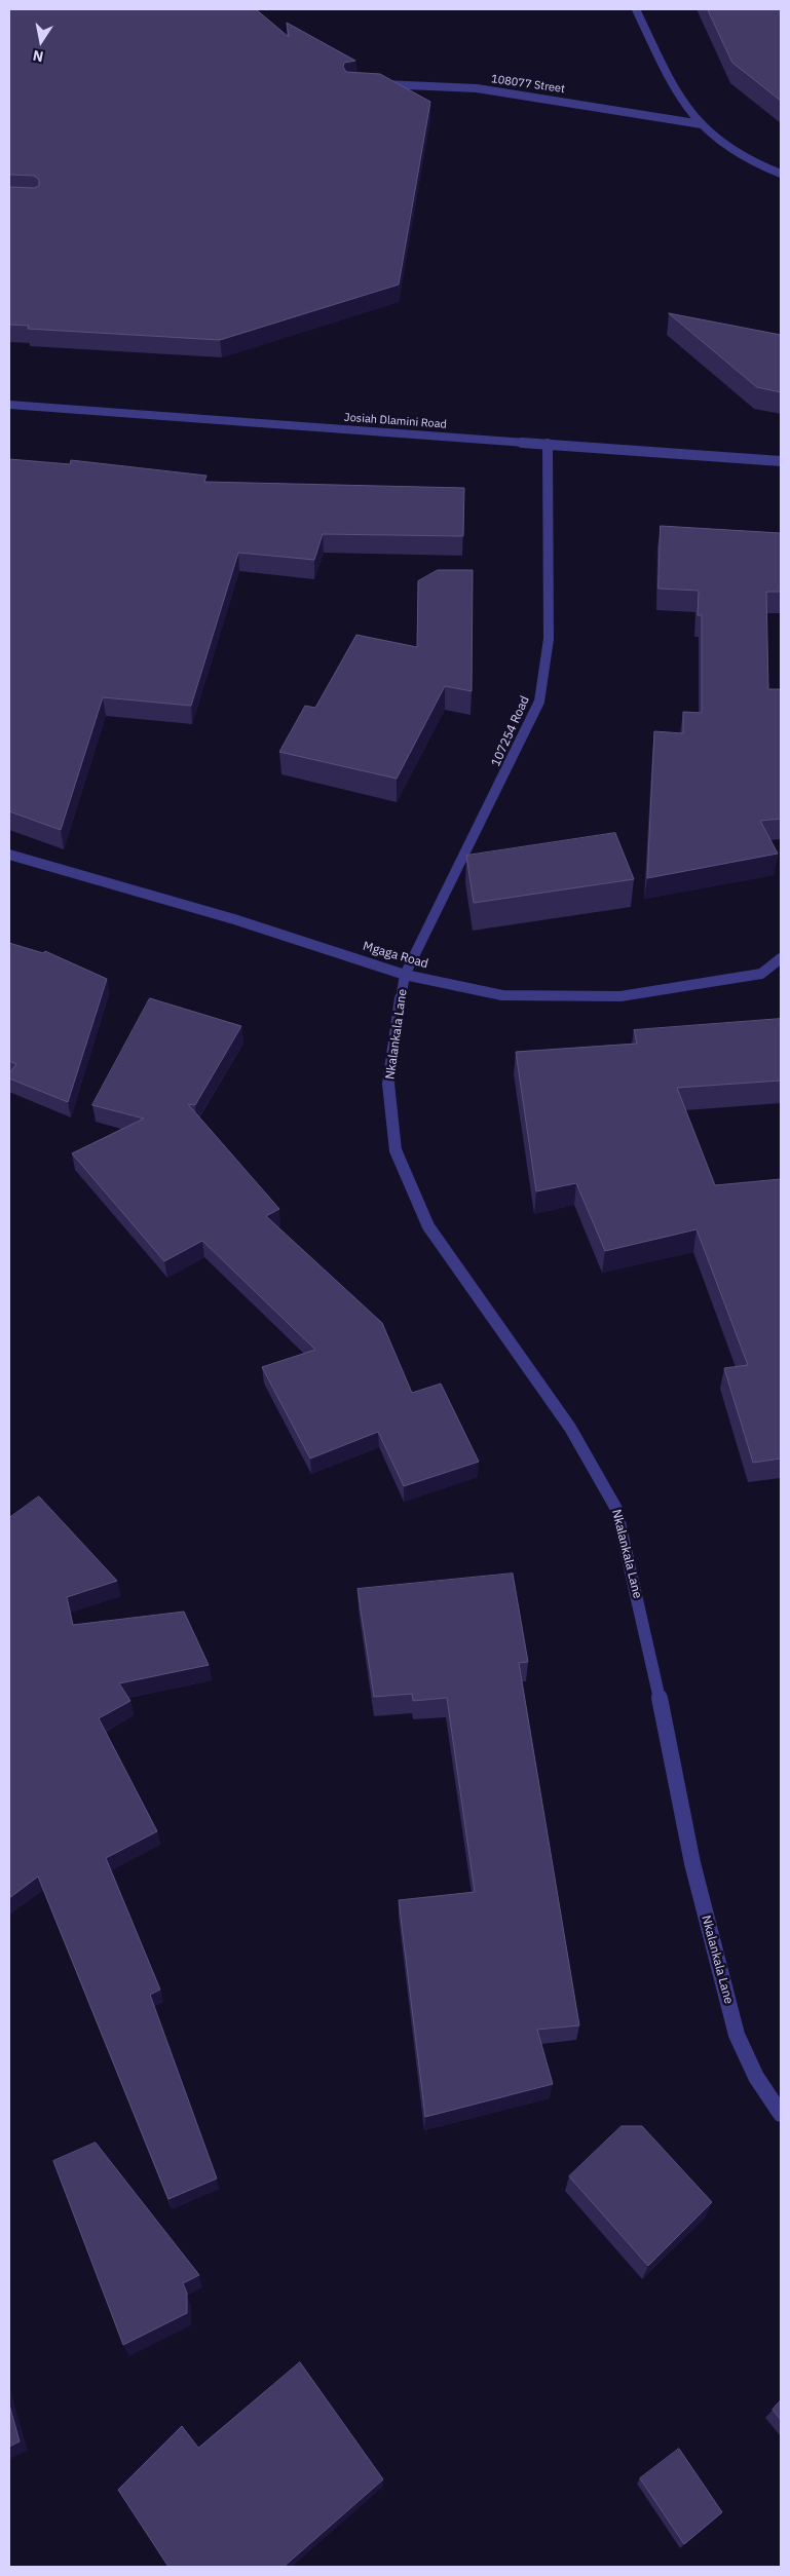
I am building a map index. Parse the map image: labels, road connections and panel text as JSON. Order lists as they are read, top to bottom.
{
  "streets": {
    "street": [
      "108077 Street",
      "Josiah Dlamini Road",
      "107254 Road",
      "Mgaga Road",
      "Nkalankala Lane"
    ]
  },
  "crossings": [
    ["Josiah Dlamini Road", "107254 Road"],
    ["107254 Road", "Mgaga Road"],
    ["107254 Road", "Nkalankala Lane"],
    ["Mgaga Road", "Nkalankala Lane"]
  ],
  "north": "bottom"
}
